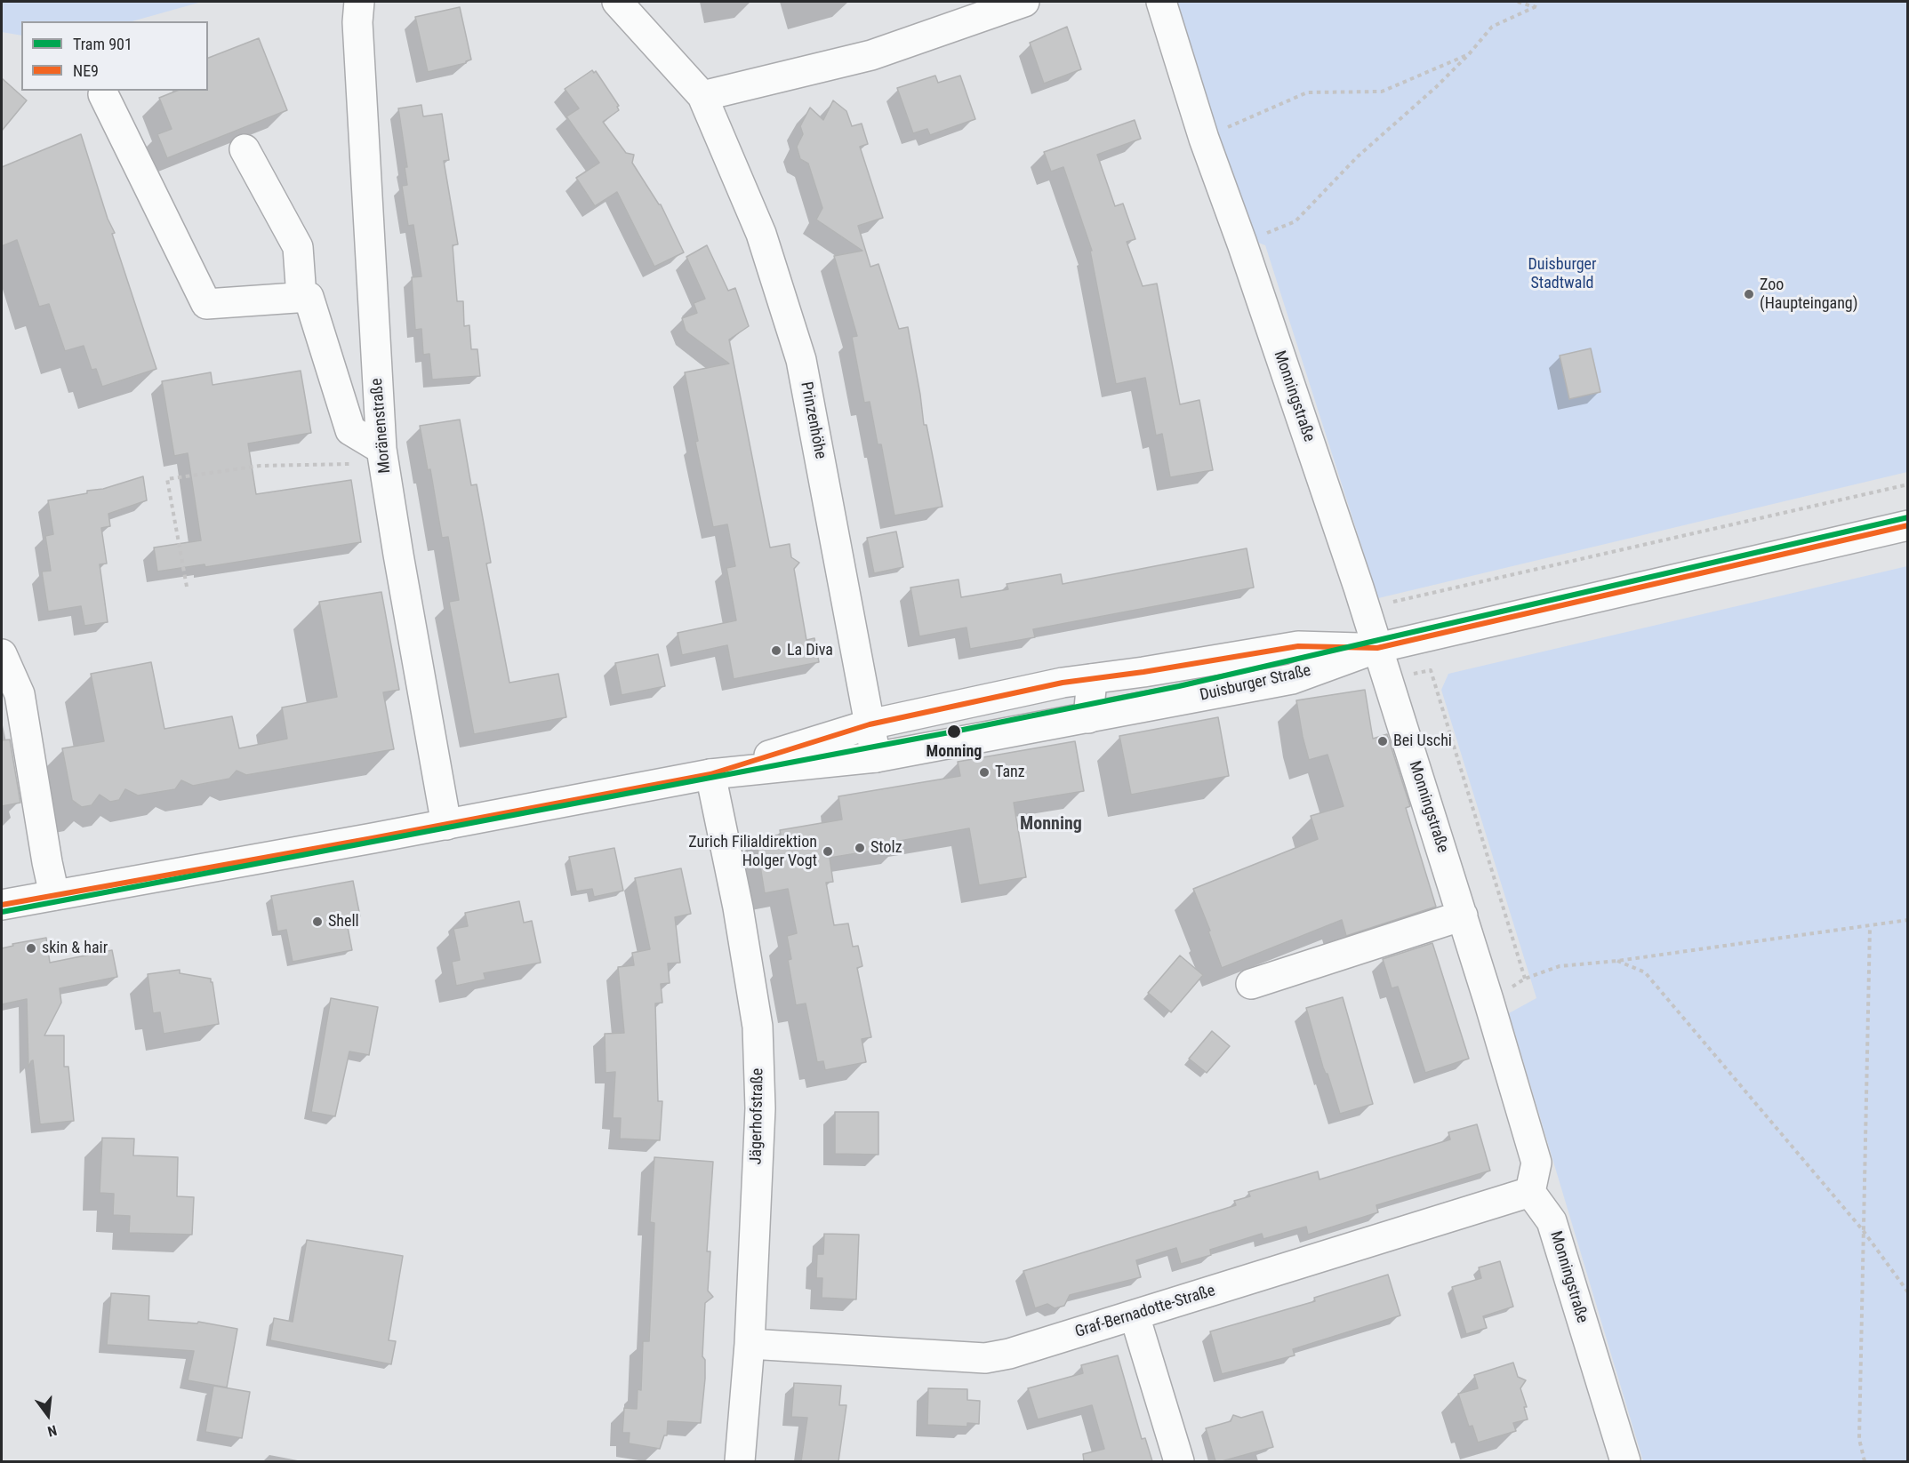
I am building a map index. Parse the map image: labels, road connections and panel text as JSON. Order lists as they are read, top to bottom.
{
  "streets": {
    "street": [
      "Monningstraße",
      "Prinzenhöhe",
      "Moränenstraße",
      "Duisburger Straße",
      "Jägerhofstraße",
      "Graf-Bernadotte-Straße"
    ]
  },
  "crossings": [
    ["Monningstraße", "Duisburger Straße"],
    ["Monningstraße", "Graf-Bernadotte-Straße"],
    ["Prinzenhöhe", "Duisburger Straße"],
    ["Moränenstraße", "Duisburger Straße"],
    ["Duisburger Straße", "Jägerhofstraße"],
    ["Jägerhofstraße", "Graf-Bernadotte-Straße"]
  ],
  "districts": ["Monning"],
  "parks": ["Duisburger Stadtwald"],
  "places": [
    "Zoo (Haupteingang)",
    "La Diva",
    "Monning",
    "Bei Uschi",
    "Tanz",
    "Stolz",
    "Zurich Filialdirektion Holger Vogt",
    "Shell",
    "skin & hair"
  ],
  "lines": ["tram line 901", "transit line NE9"],
  "legend": ["Tram 901", "NE9"],
  "north": "bottom"
}
